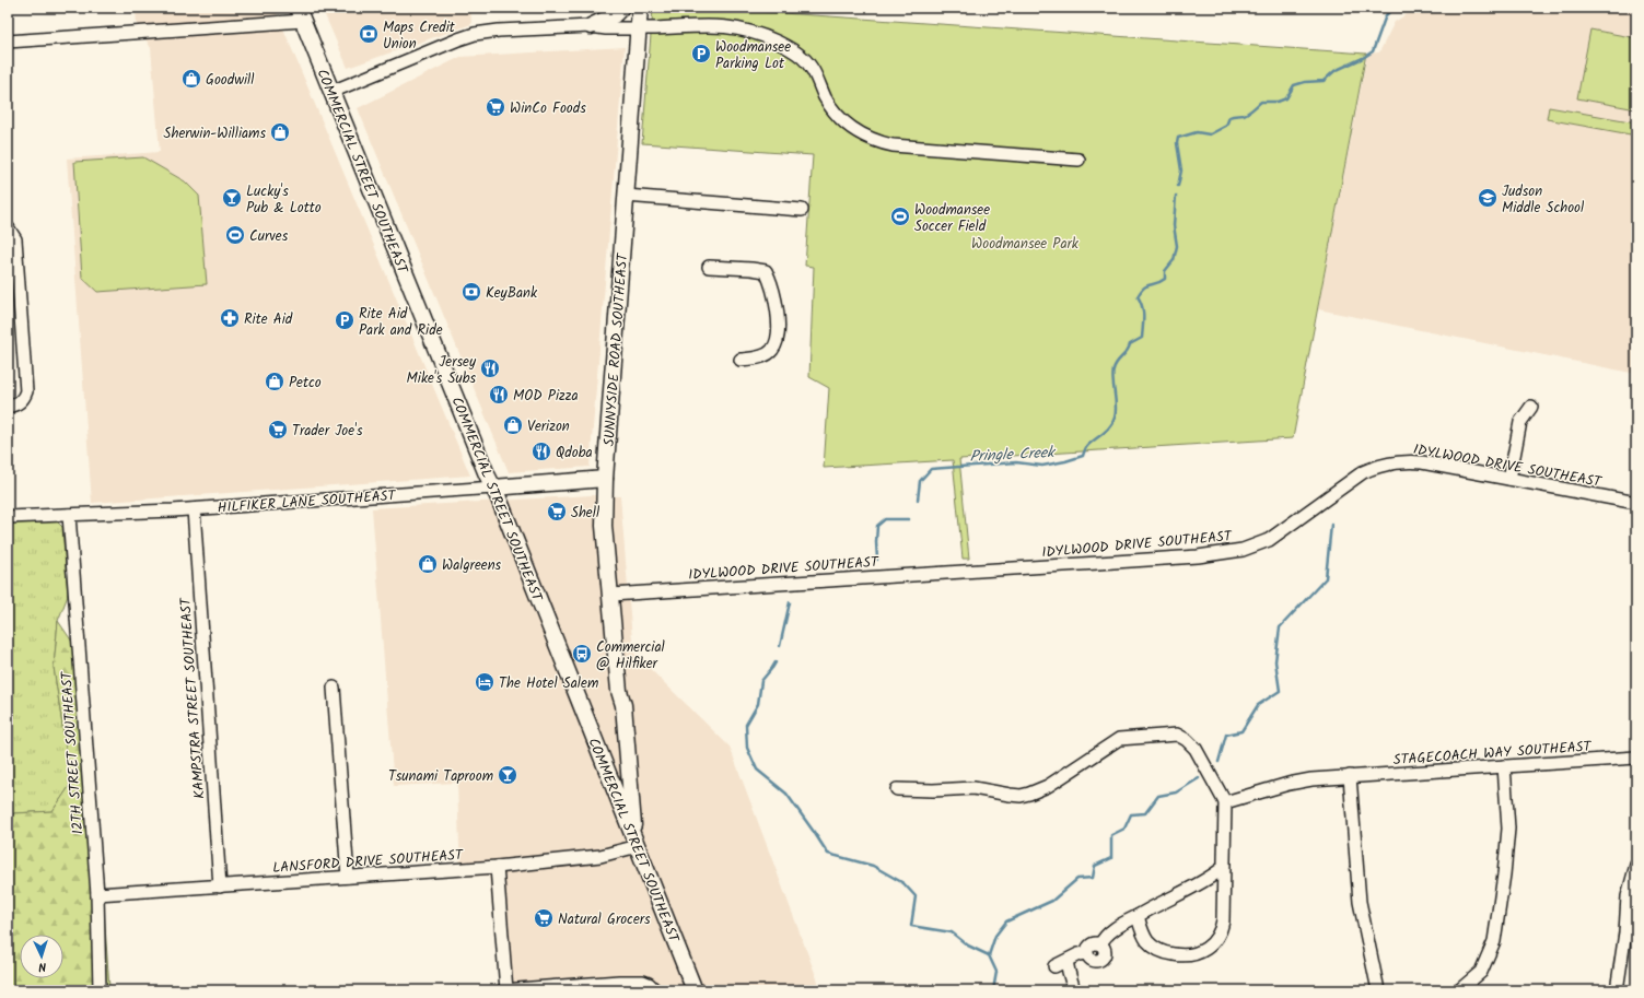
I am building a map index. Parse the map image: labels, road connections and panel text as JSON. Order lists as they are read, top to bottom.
{
  "streets": {
    "main road": ["COMMERCIAL STREET SOUTHEAST", "SUNNYSIDE ROAD SOUTHEAST", "HILFIKER LANE SOUTHEAST"],
    "street": [
      "IDYLWOOD DRIVE SOUTHEAST",
      "KAMPSTRA STREET SOUTHEAST",
      "STAGECOACH WAY SOUTHEAST",
      "12TH STREET SOUTHEAST",
      "LANSFORD DRIVE SOUTHEAST"
    ]
  },
  "crossings": [
    ["COMMERCIAL STREET SOUTHEAST", "SUNNYSIDE ROAD SOUTHEAST"],
    ["COMMERCIAL STREET SOUTHEAST", "HILFIKER LANE SOUTHEAST"],
    ["COMMERCIAL STREET SOUTHEAST", "LANSFORD DRIVE SOUTHEAST"],
    ["SUNNYSIDE ROAD SOUTHEAST", "IDYLWOOD DRIVE SOUTHEAST"],
    ["SUNNYSIDE ROAD SOUTHEAST", "HILFIKER LANE SOUTHEAST"],
    ["SUNNYSIDE ROAD SOUTHEAST", "LANSFORD DRIVE SOUTHEAST"],
    ["HILFIKER LANE SOUTHEAST", "KAMPSTRA STREET SOUTHEAST"],
    ["HILFIKER LANE SOUTHEAST", "12TH STREET SOUTHEAST"],
    ["KAMPSTRA STREET SOUTHEAST", "LANSFORD DRIVE SOUTHEAST"],
    ["12TH STREET SOUTHEAST", "LANSFORD DRIVE SOUTHEAST"]
  ],
  "water": ["Pringle Creek"],
  "parks": ["Woodmansee Park"],
  "places": {
    "bank": ["Maps Credit Union", "KeyBank"],
    "parking": ["Woodmansee Parking Lot", "Rite Aid Park and Ride"],
    "shop": [
      "Goodwill",
      "Sherwin-Williams",
      "Petco",
      "Verizon",
      "Walgreens"
    ],
    "supermarket": [
      "WinCo Foods",
      "Trader Joe's",
      "Shell",
      "Natural Grocers"
    ],
    "bar": ["Lucky's Pub & Lotto", "Tsunami Taproom"],
    "school or university": ["Judson Middle School"],
    "sports": ["Woodmansee Soccer Field", "Curves"],
    "pharmacy": ["Rite Aid"],
    "restaurant": ["Jersey Mike's Subs", "MOD Pizza", "Qdoba"],
    "bus stop": ["Commercial @ Hilfiker"],
    "hotel": ["The Hotel Salem"]
  },
  "north": "bottom"
}
